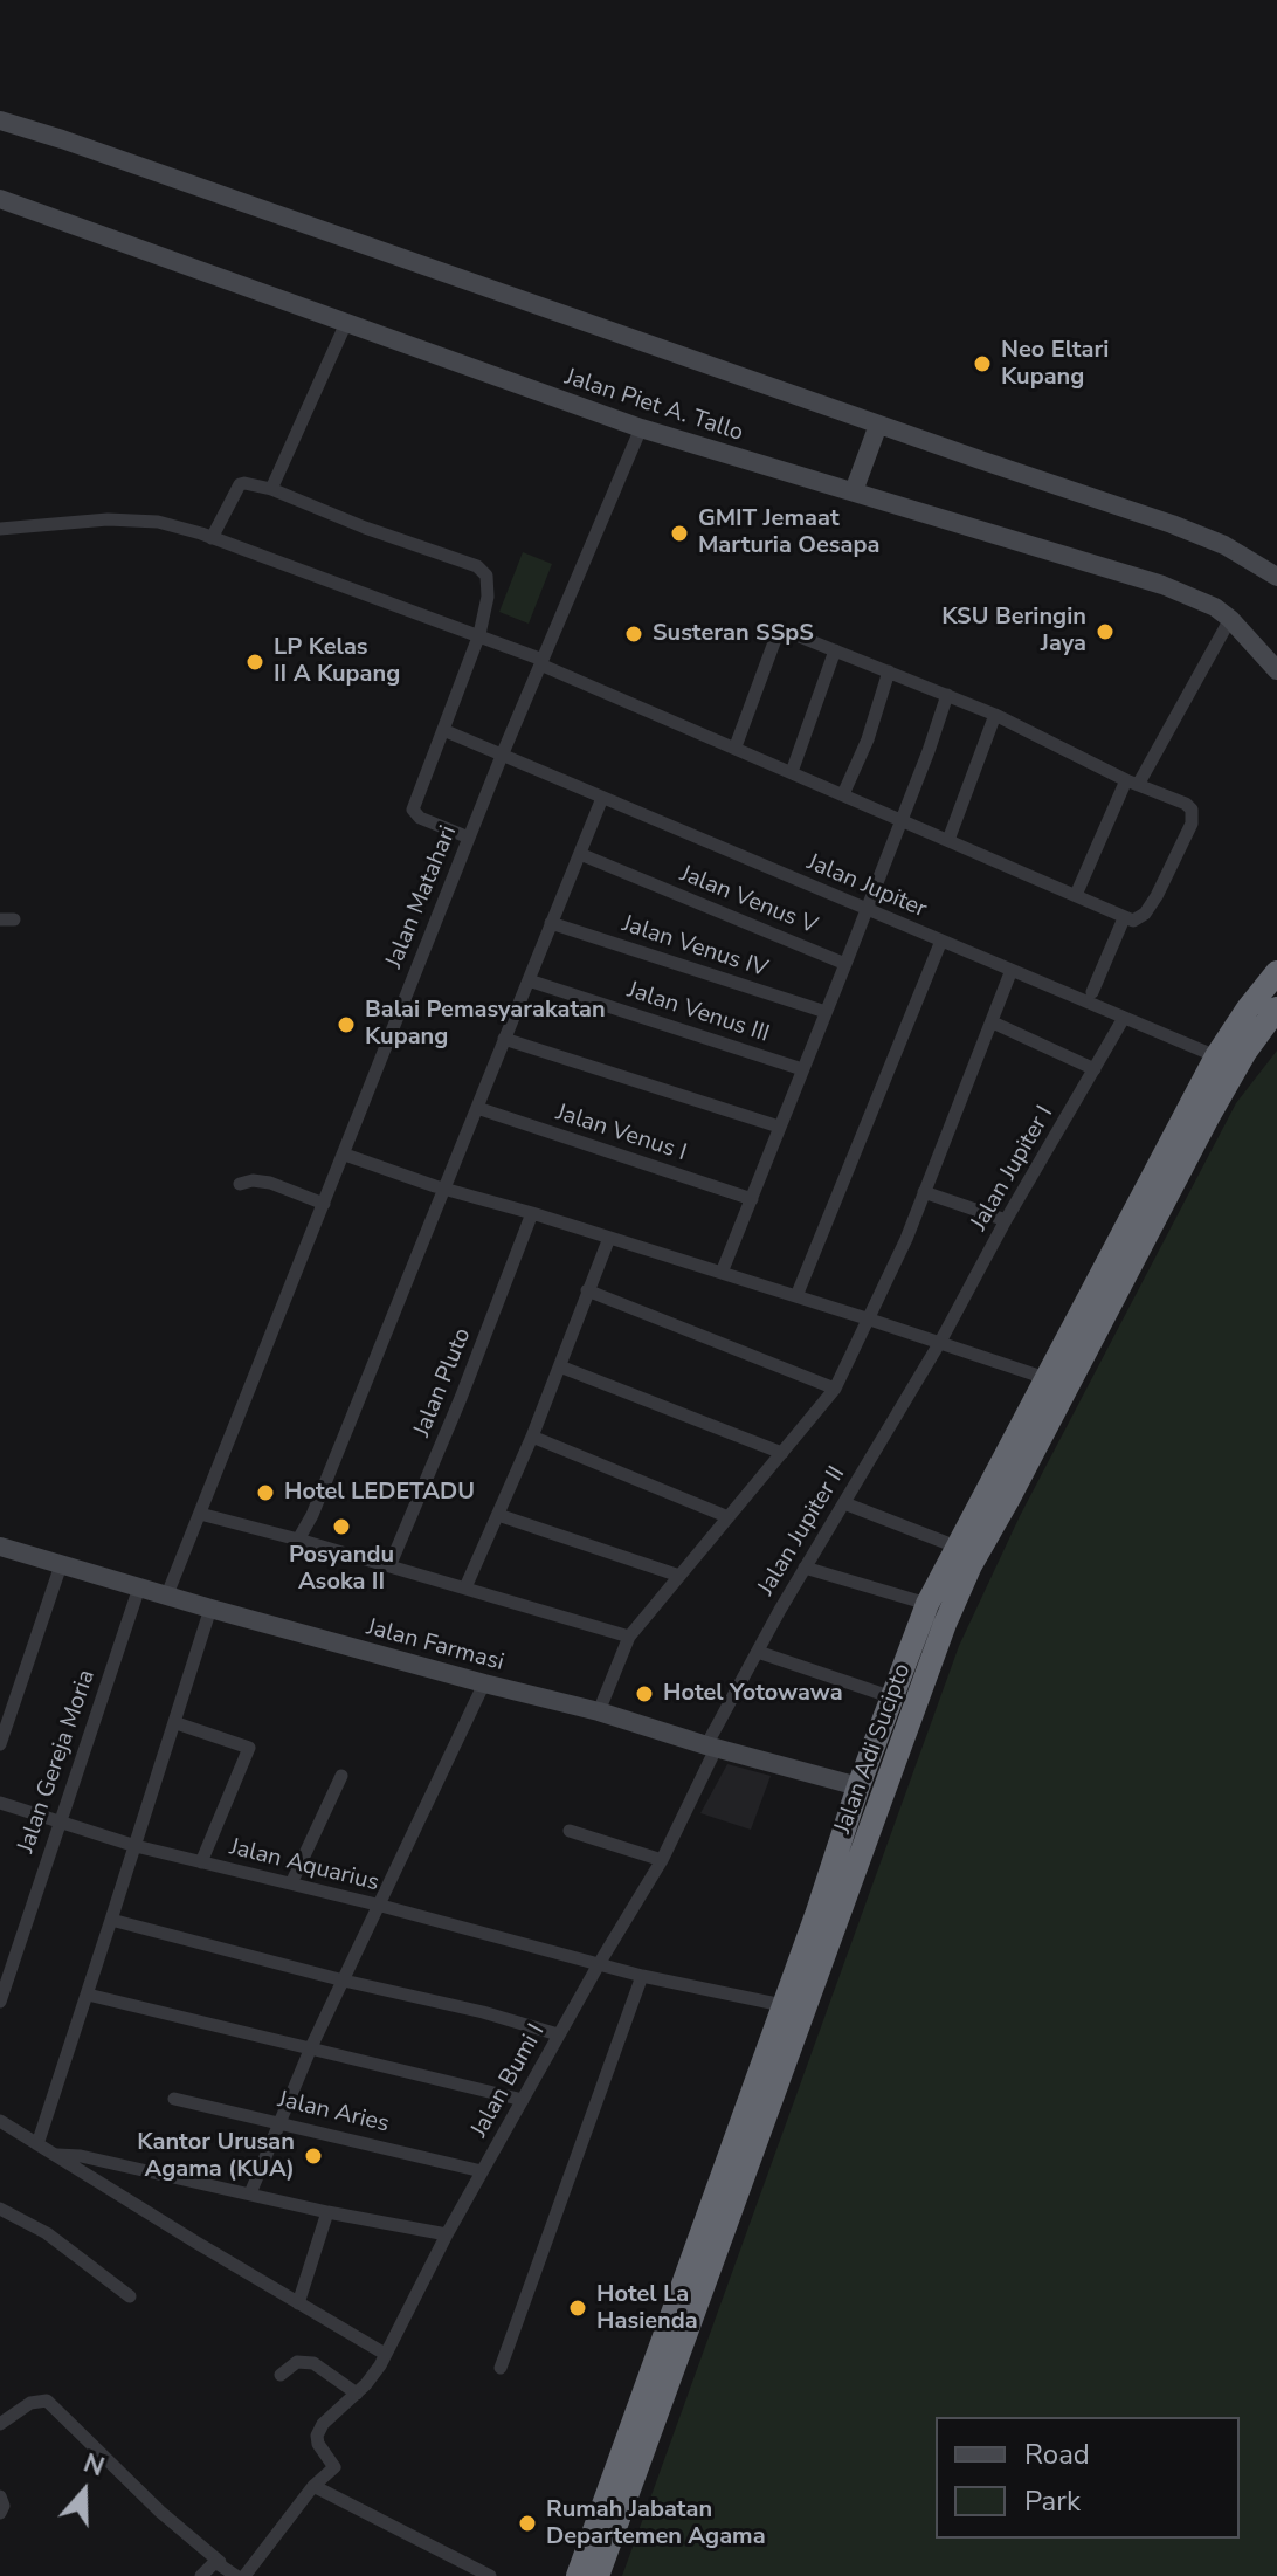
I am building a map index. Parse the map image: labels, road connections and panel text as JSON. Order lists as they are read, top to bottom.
{
  "streets": {
    "highway": ["Jalan Adi Sucipto"],
    "main road": ["Jalan Piet A. Tallo", "Jalan Farmasi"],
    "street": [
      "Jalan Jupiter",
      "Jalan Matahari",
      "Jalan Venus V",
      "Jalan Venus IV",
      "Jalan Venus III",
      "Jalan Venus I",
      "Jalan Jupiter I",
      "Jalan Pluto",
      "Jalan Jupiter II",
      "Jalan Gereja Moria",
      "Jalan Aquarius",
      "Jalan Bumi I",
      "Jalan Aries"
    ]
  },
  "crossings": [
    ["Jalan Piet A. Tallo", "Jalan Matahari"],
    ["Jalan Jupiter", "Jalan Matahari"],
    ["Jalan Jupiter", "Jalan Jupiter I"],
    ["Jalan Jupiter", "Jalan Adi Sucipto"],
    ["Jalan Matahari", "Jalan Farmasi"],
    ["Jalan Jupiter I", "Jalan Jupiter II"],
    ["Jalan Jupiter II", "Jalan Farmasi"],
    ["Jalan Jupiter II", "Jalan Bumi I"],
    ["Jalan Farmasi", "Jalan Adi Sucipto"],
    ["Jalan Farmasi", "Jalan Gereja Moria"],
    ["Jalan Farmasi", "Jalan Bumi I"],
    ["Jalan Adi Sucipto", "Jalan Aquarius"],
    ["Jalan Gereja Moria", "Jalan Aquarius"],
    ["Jalan Aquarius", "Jalan Bumi I"],
    ["Jalan Bumi I", "Jalan Aries"]
  ],
  "places": [
    "Neo Eltari Kupang",
    "GMIT Jemaat Marturia Oesapa",
    "KSU Beringin Jaya",
    "Susteran SSpS",
    "LP Kelas II A Kupang",
    "Balai Pemasyarakatan Kupang",
    "Hotel LEDETADU",
    "Posyandu Asoka II",
    "Hotel Yotowawa",
    "Kantor Urusan Agama (KUA)",
    "Hotel La Hasienda",
    "Rumah Jabatan Departemen Agama"
  ],
  "legend": ["Road", "Park"],
  "north": "top"
}
